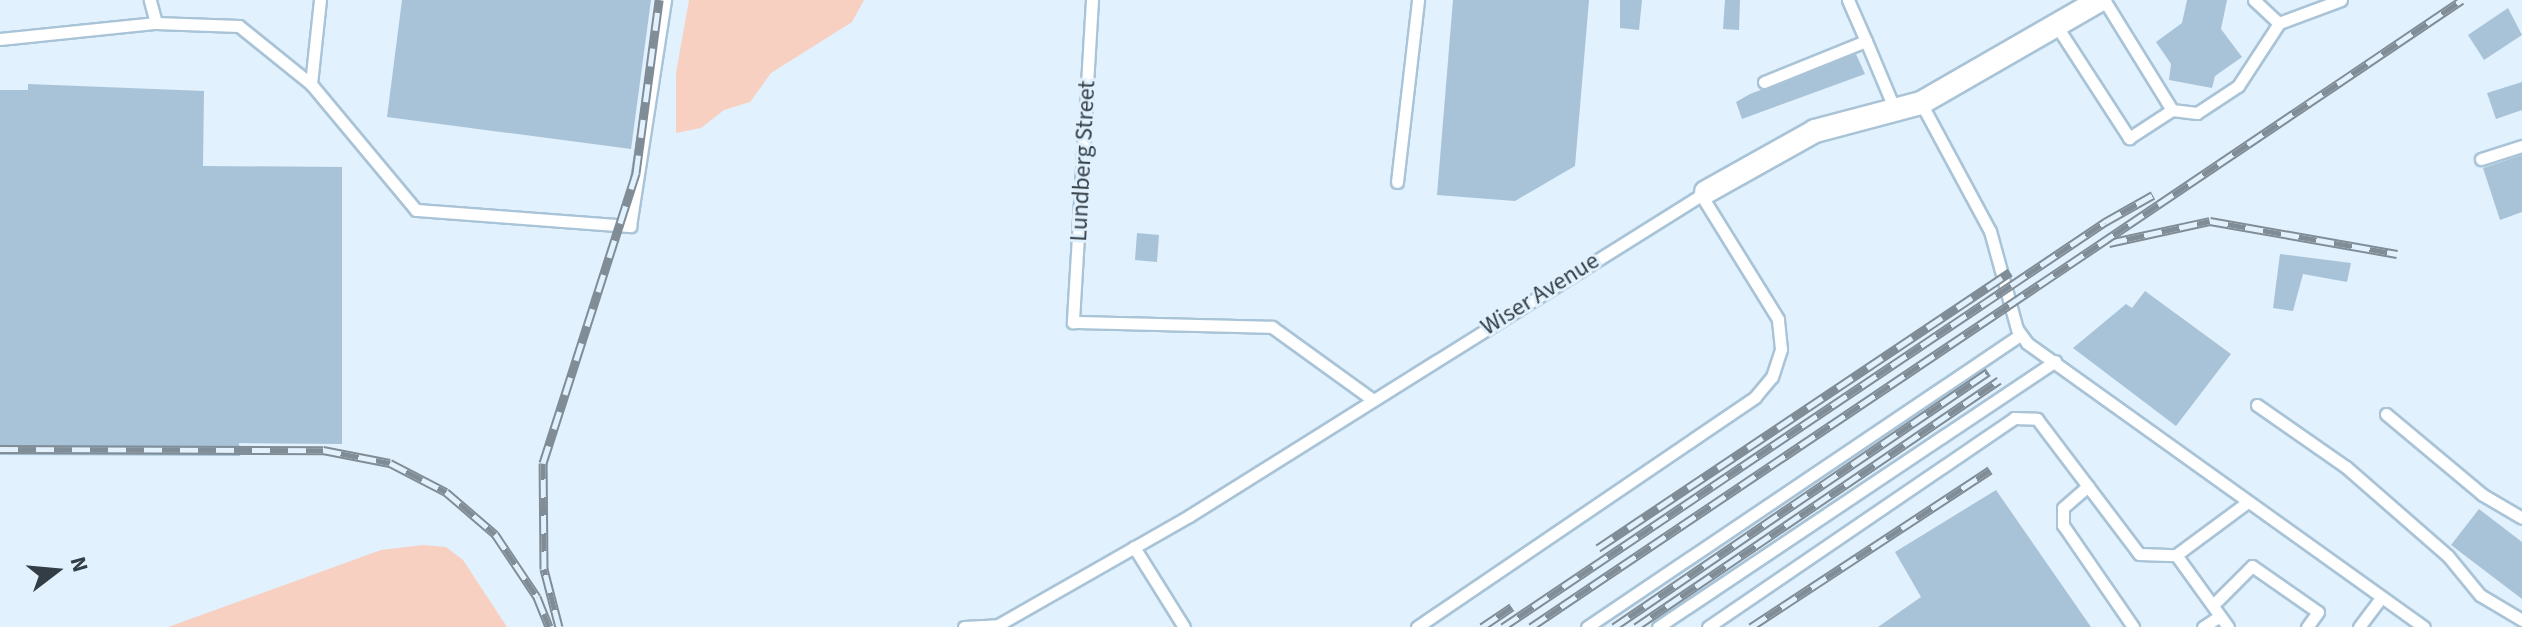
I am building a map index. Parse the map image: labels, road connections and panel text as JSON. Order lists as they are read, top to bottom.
{
  "streets": {
    "street": ["Wiser Avenue"],
    "lane": ["Lundberg Street"]
  },
  "crossings": [
    ["Lundberg Street", "Wiser Avenue"]
  ],
  "north": "right"
}
